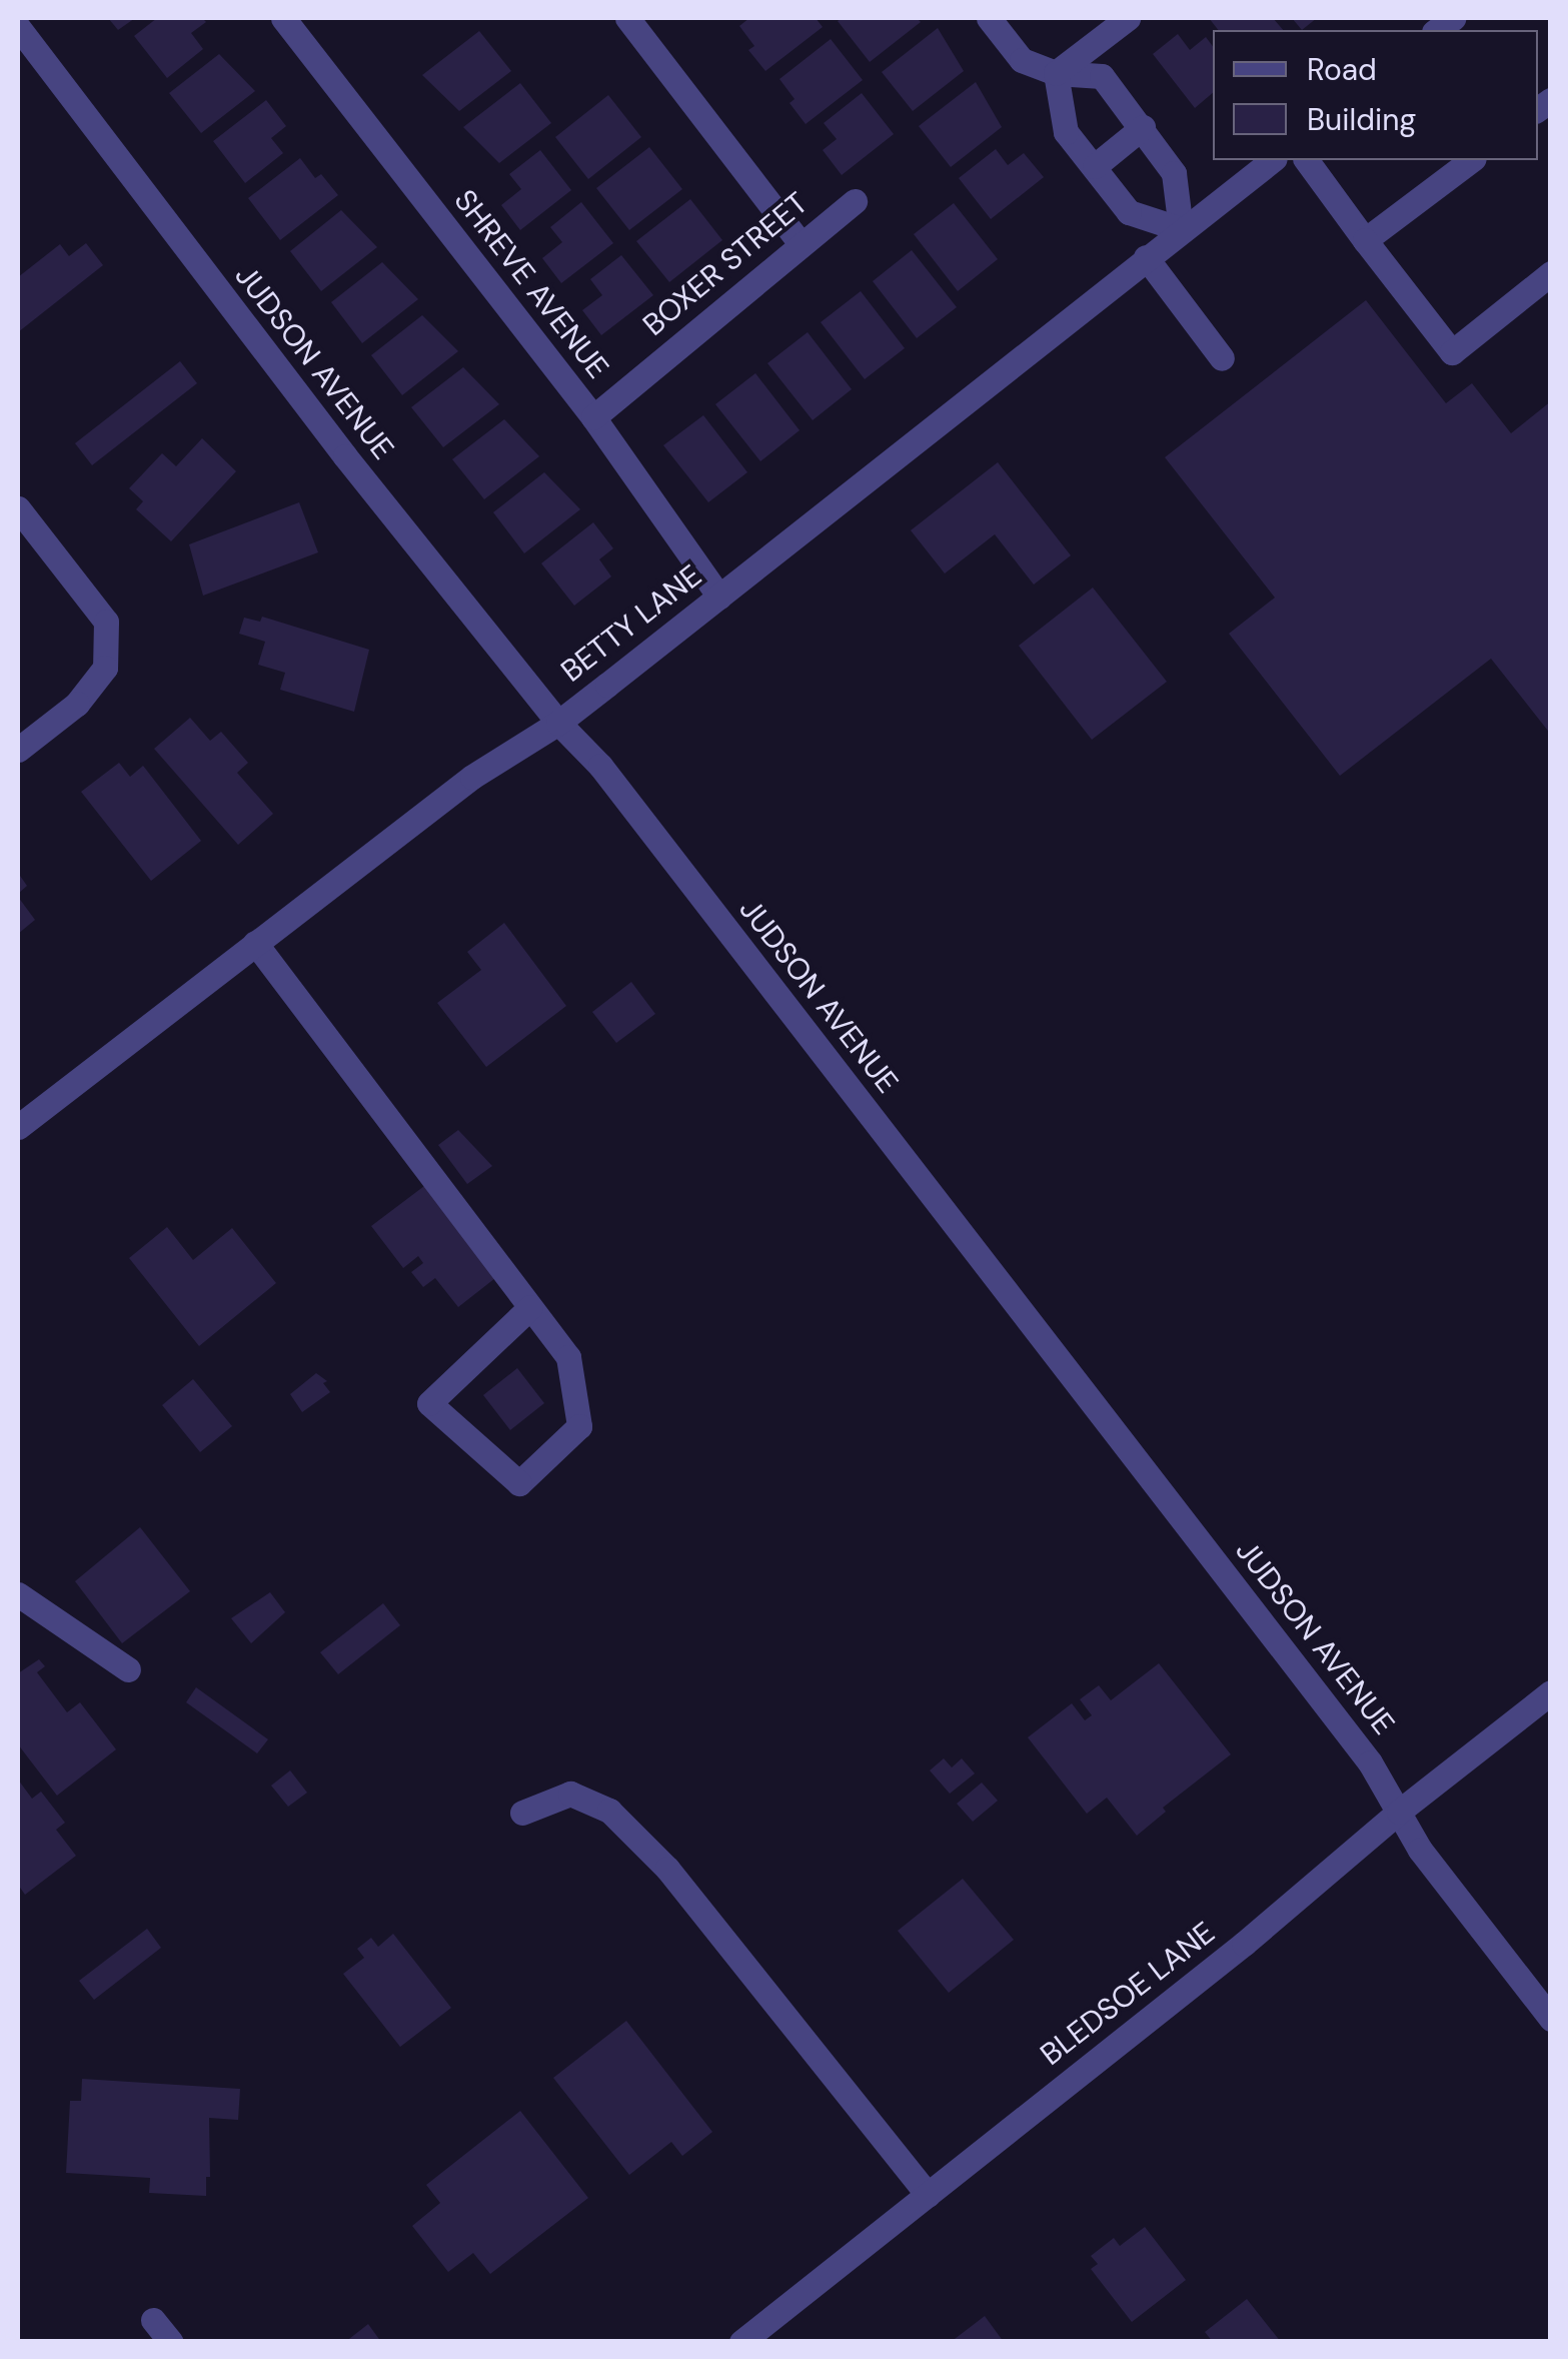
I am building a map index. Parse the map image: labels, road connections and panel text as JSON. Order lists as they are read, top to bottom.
{
  "streets": {
    "street": [
      "BOXER STREET",
      "SHREVE AVENUE",
      "JUDSON AVENUE",
      "BETTY LANE",
      "BLEDSOE LANE"
    ]
  },
  "crossings": [
    ["BOXER STREET", "SHREVE AVENUE"],
    ["SHREVE AVENUE", "BETTY LANE"],
    ["JUDSON AVENUE", "BETTY LANE"],
    ["JUDSON AVENUE", "BLEDSOE LANE"]
  ],
  "legend": ["Road", "Building"]
}
